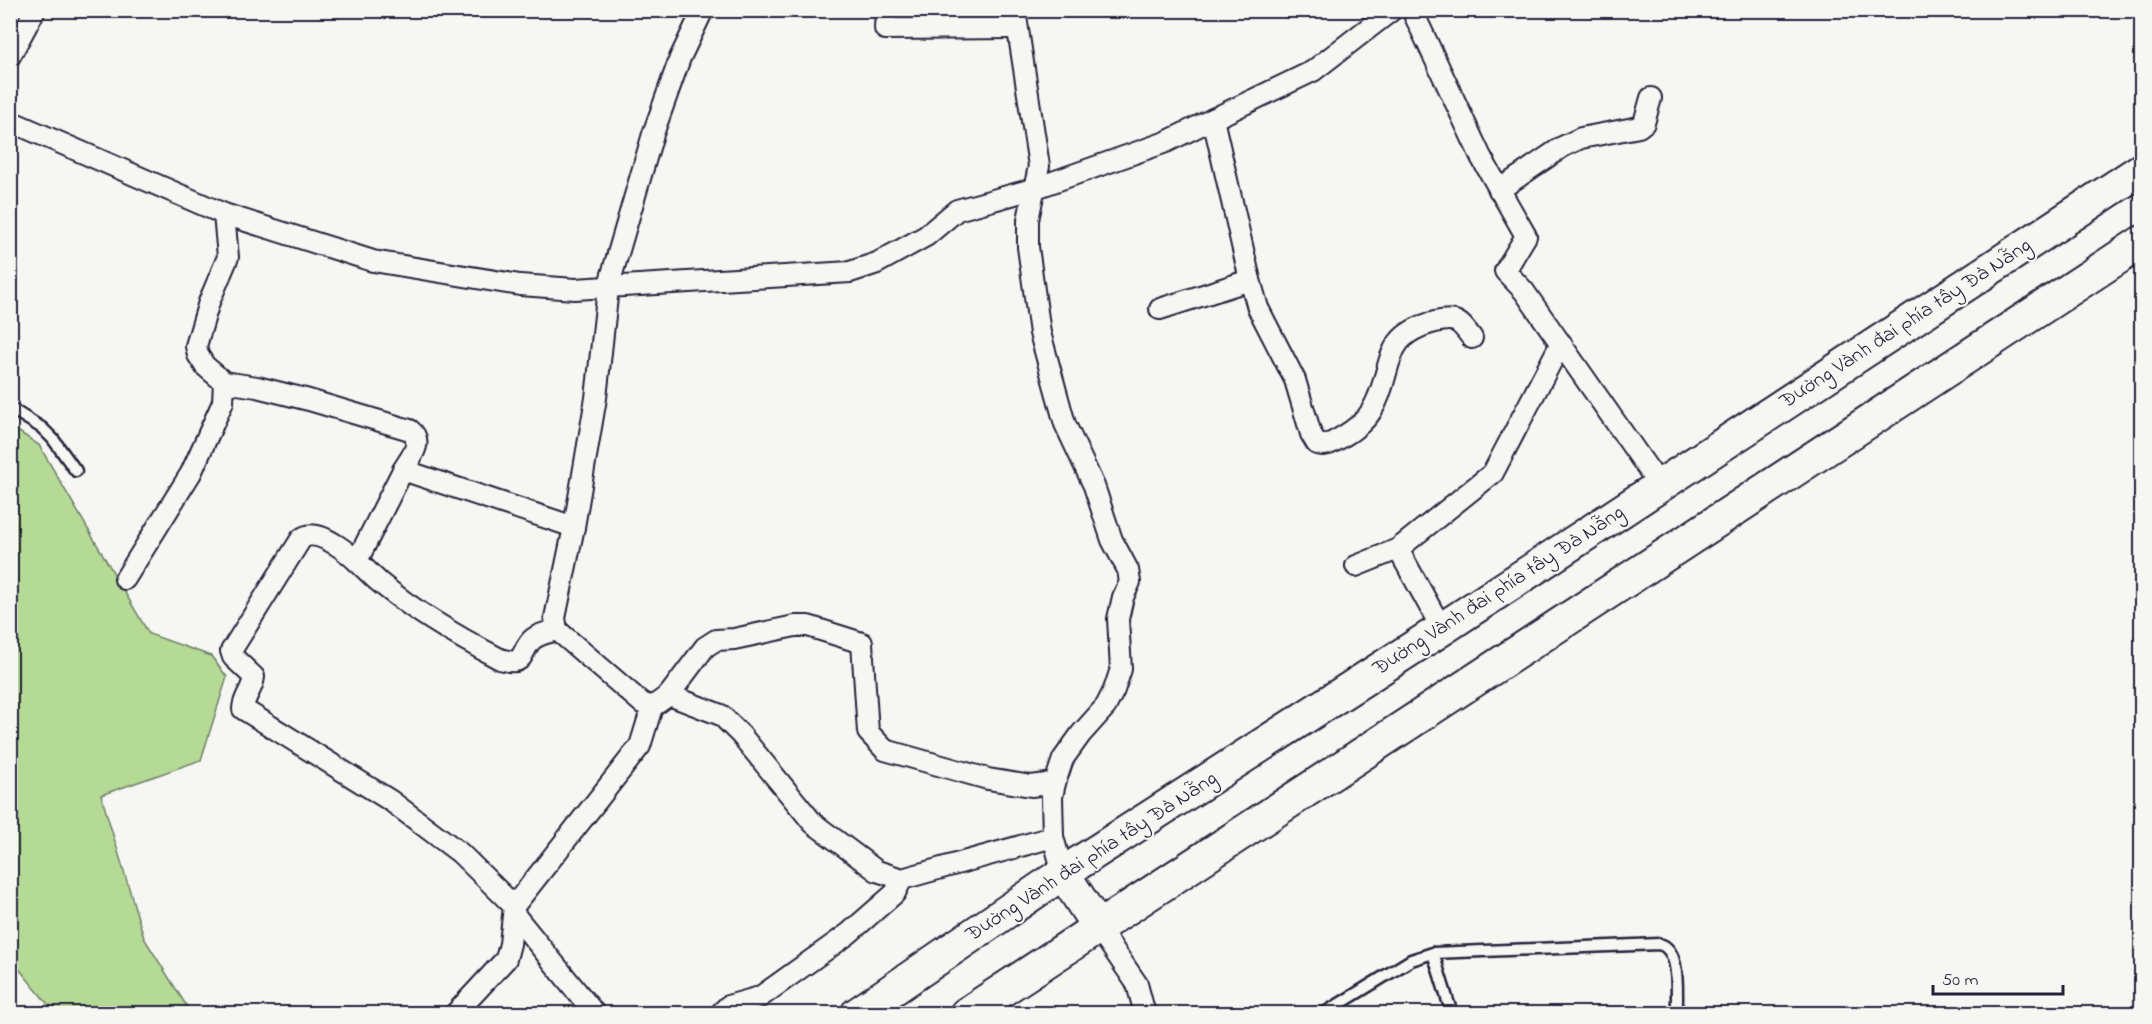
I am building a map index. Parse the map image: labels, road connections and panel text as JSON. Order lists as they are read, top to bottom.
{
  "streets": {
    "main road": ["Đường Vành đai phía tây Đà Nẵng"]
  },
  "scale_bar": "50 m"
}
